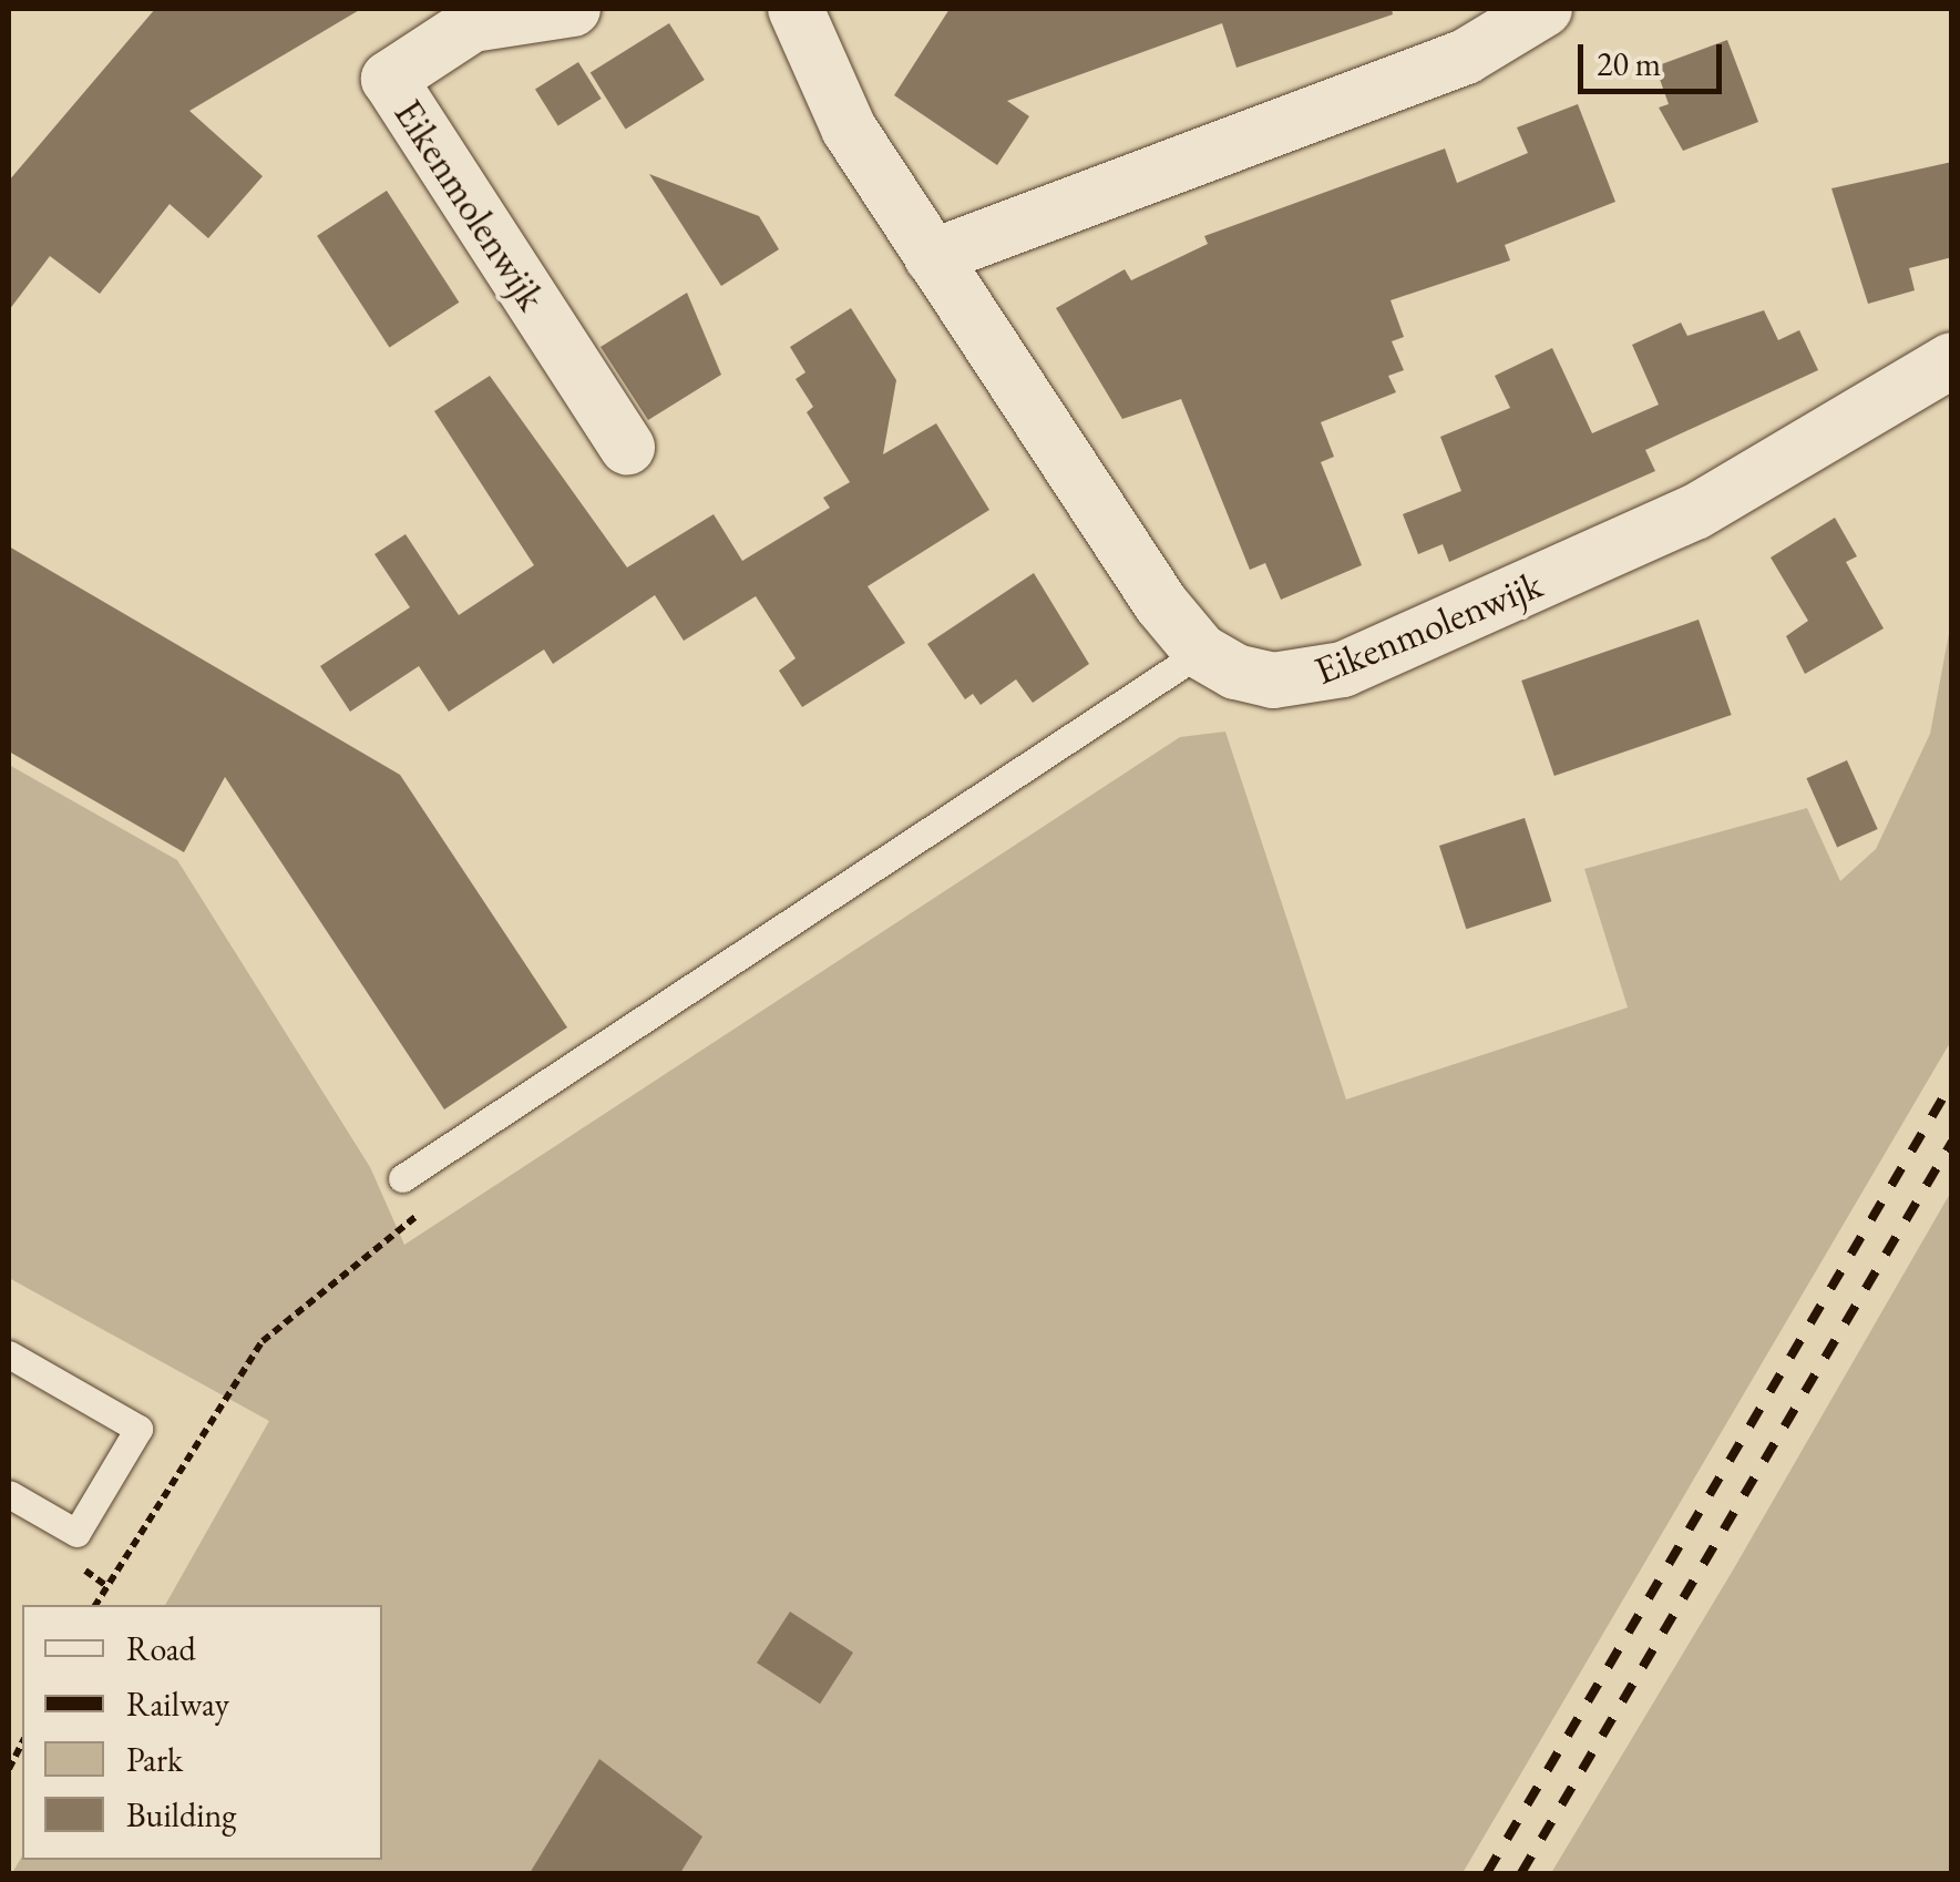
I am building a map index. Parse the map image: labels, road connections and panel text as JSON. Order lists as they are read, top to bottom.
{
  "streets": {
    "street": ["Eikenmolenwijk"]
  },
  "legend": [
    "Road",
    "Railway",
    "Park",
    "Building"
  ],
  "scale_bar": "20 m"
}
